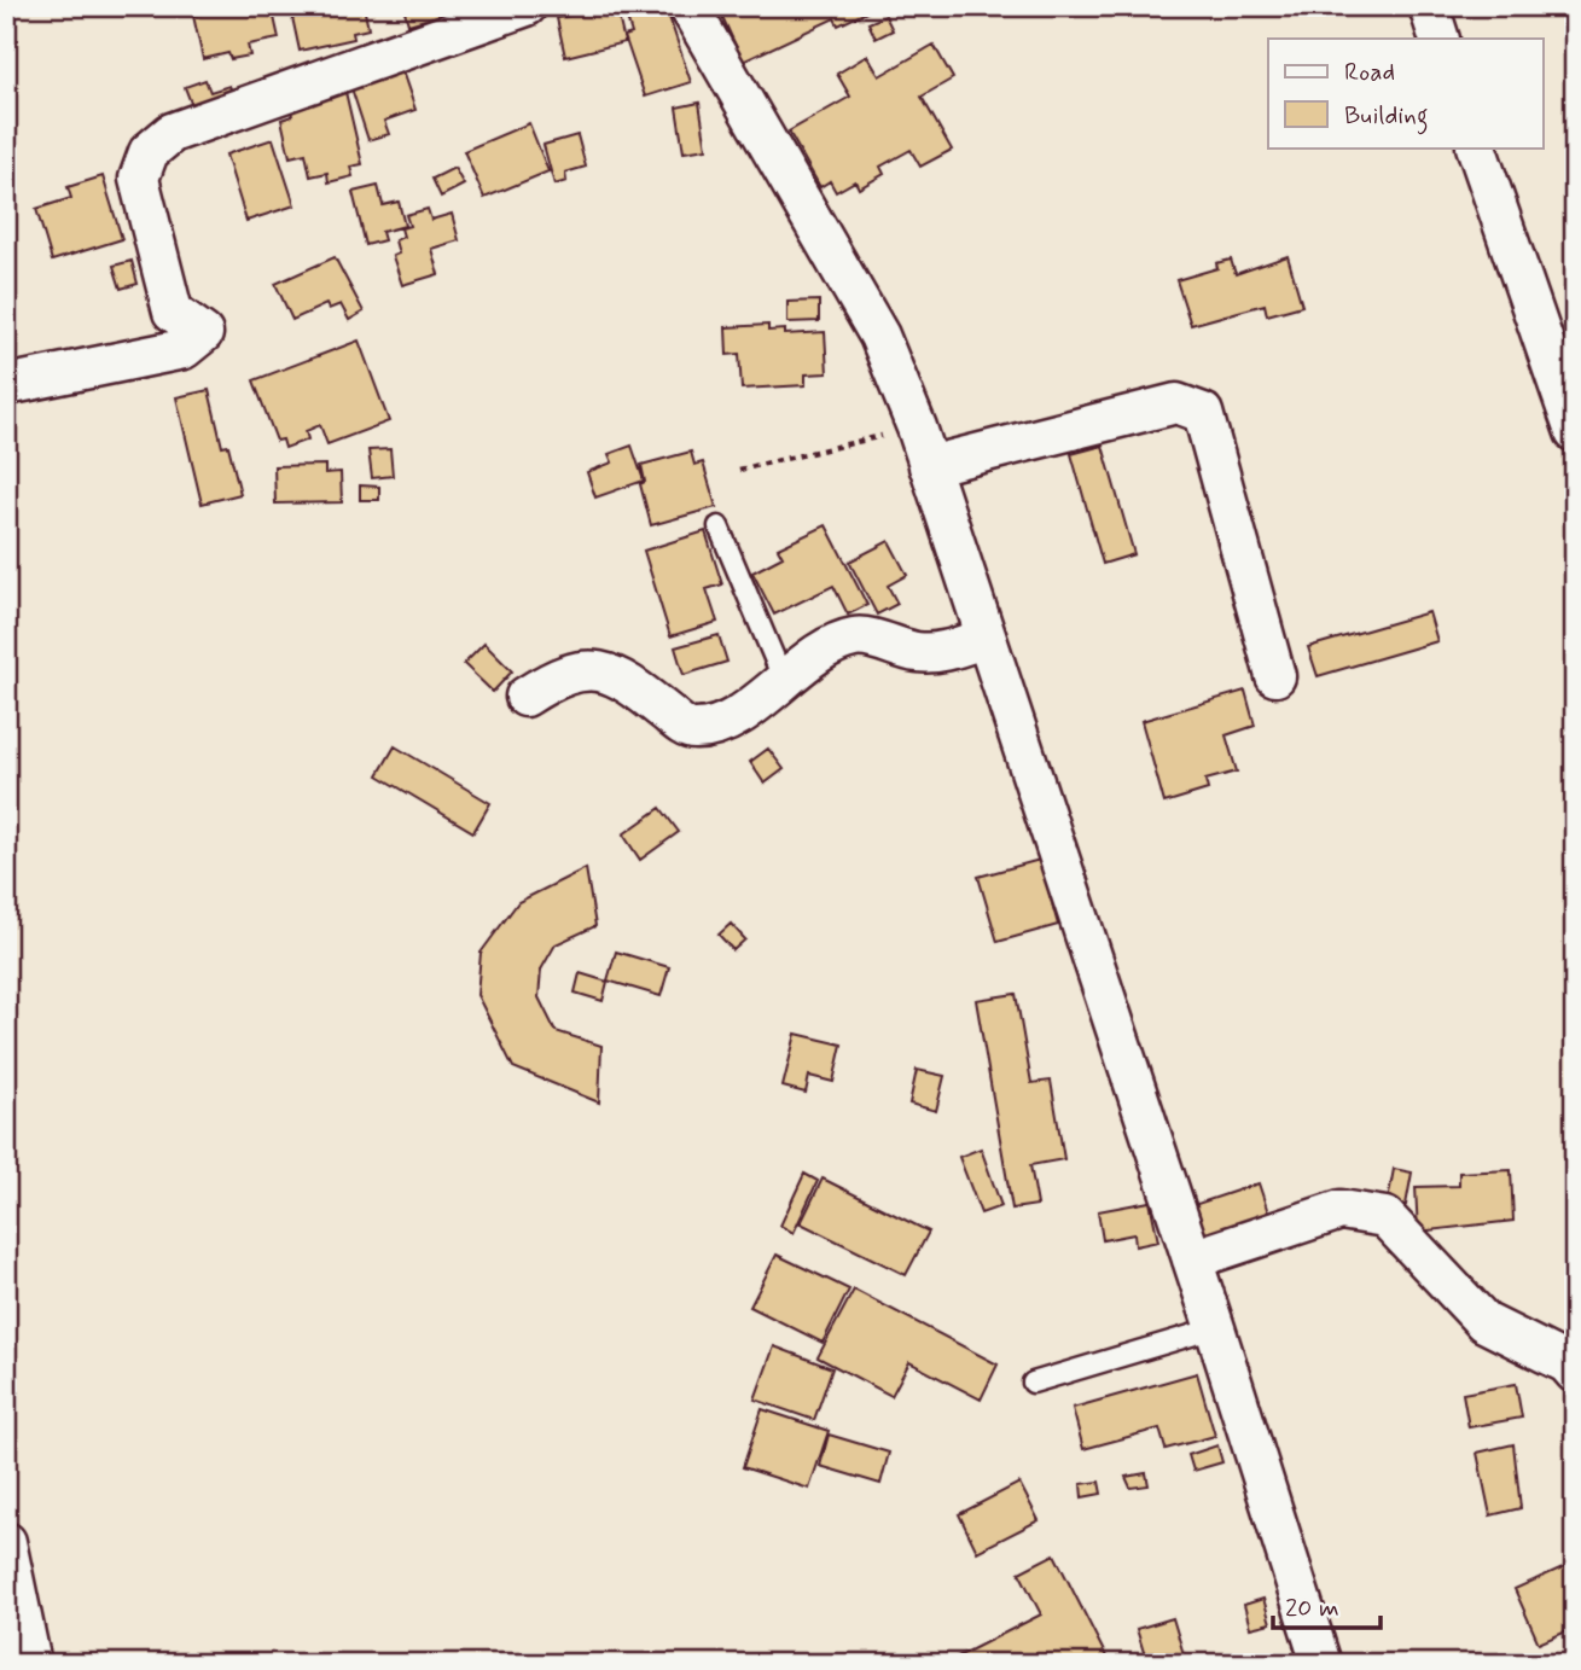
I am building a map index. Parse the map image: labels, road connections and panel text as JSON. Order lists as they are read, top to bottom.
{
  "legend": ["Road", "Building"],
  "scale_bar": "20 m"
}
